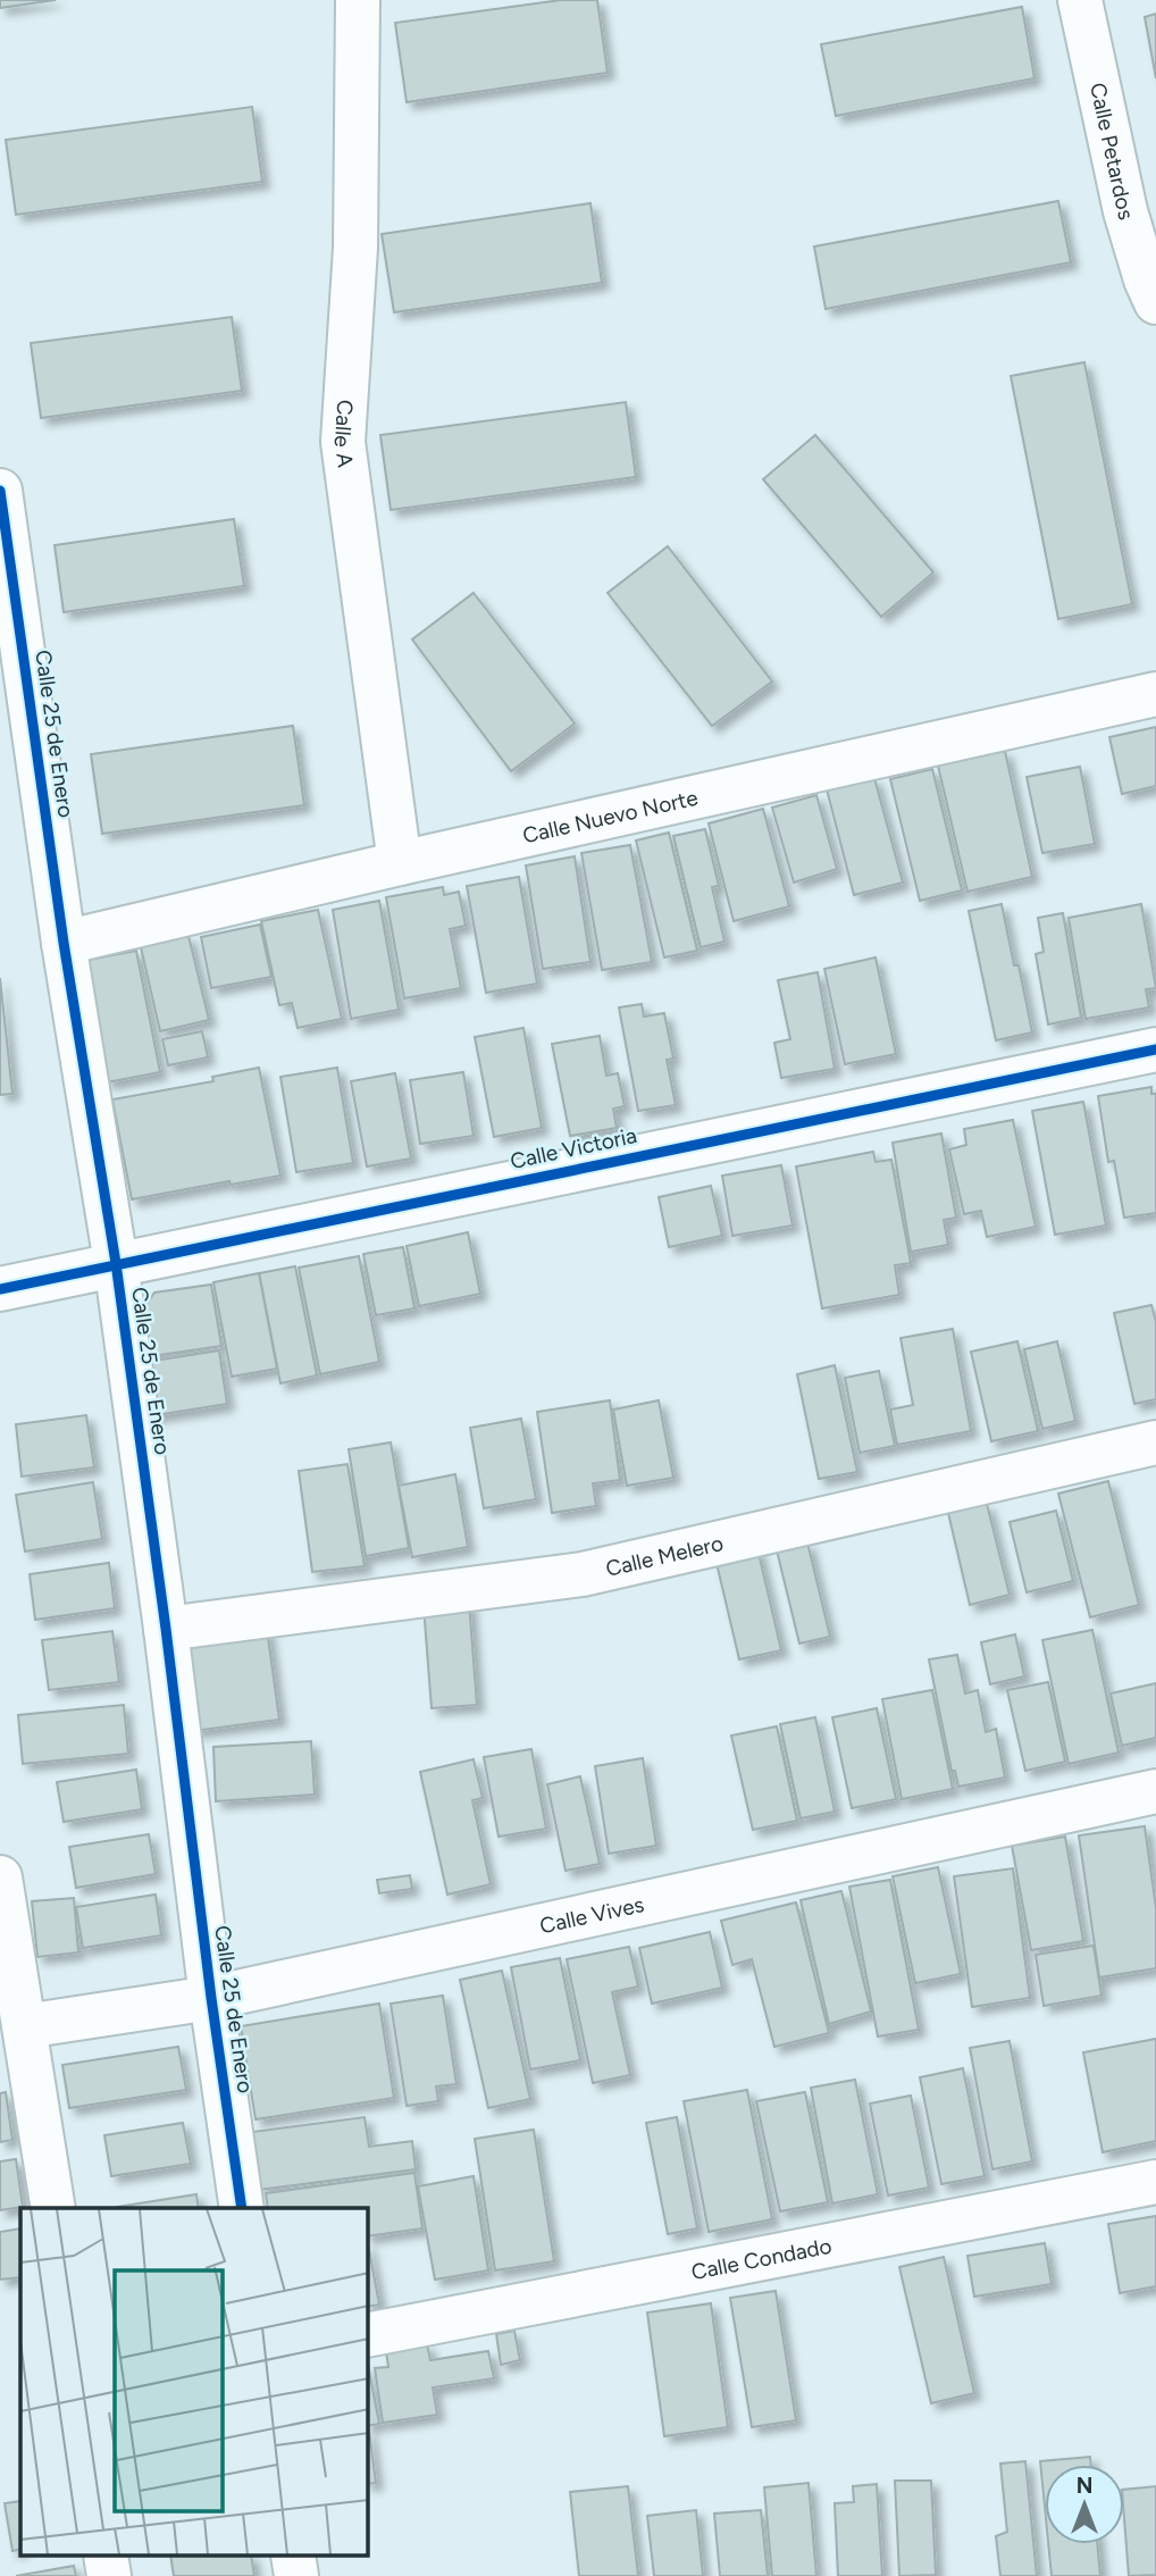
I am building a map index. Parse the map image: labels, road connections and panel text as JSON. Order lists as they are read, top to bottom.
{
  "streets": {
    "street": [
      "Calle Petardos",
      "Calle A",
      "Calle 25 de Enero",
      "Calle Nuevo Norte",
      "Calle Victoria",
      "Calle Melero",
      "Calle Vives",
      "Calle Condado"
    ]
  },
  "crossings": [
    ["Calle A", "Calle Nuevo Norte"],
    ["Calle 25 de Enero", "Calle Nuevo Norte"],
    ["Calle 25 de Enero", "Calle Victoria"],
    ["Calle 25 de Enero", "Calle Melero"],
    ["Calle 25 de Enero", "Calle Vives"]
  ],
  "north": "top"
}
